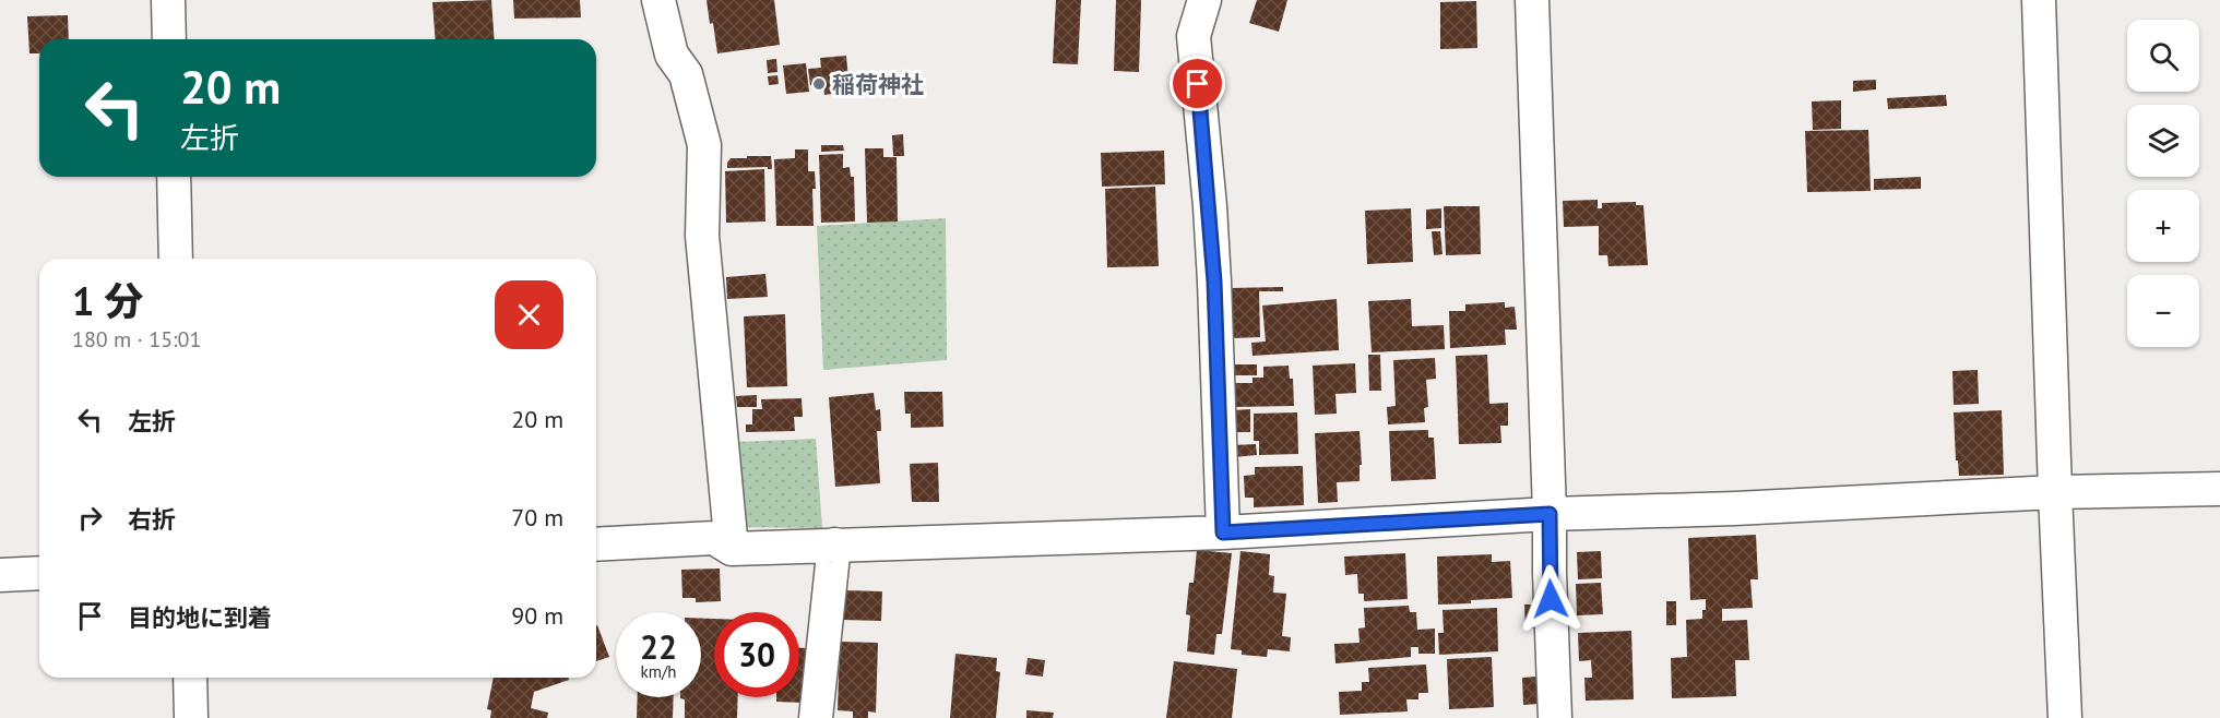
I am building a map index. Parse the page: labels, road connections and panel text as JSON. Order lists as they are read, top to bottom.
{
  "places": ["稲荷神社"],
  "page": {
    "map_buttons": ["+", "−"],
    "turn": ["20 m", "左折"],
    "heading": ["1 分", "180 m · 15:01"],
    "list": [
      {
        "name": "左折",
        "value": "20 m"
      },
      {
        "name": "右折",
        "value": "70 m"
      },
      {
        "name": "目的地に到着",
        "value": "90 m"
      }
    ],
    "speed": "22 km/h",
    "limit": "30"
  }
}
